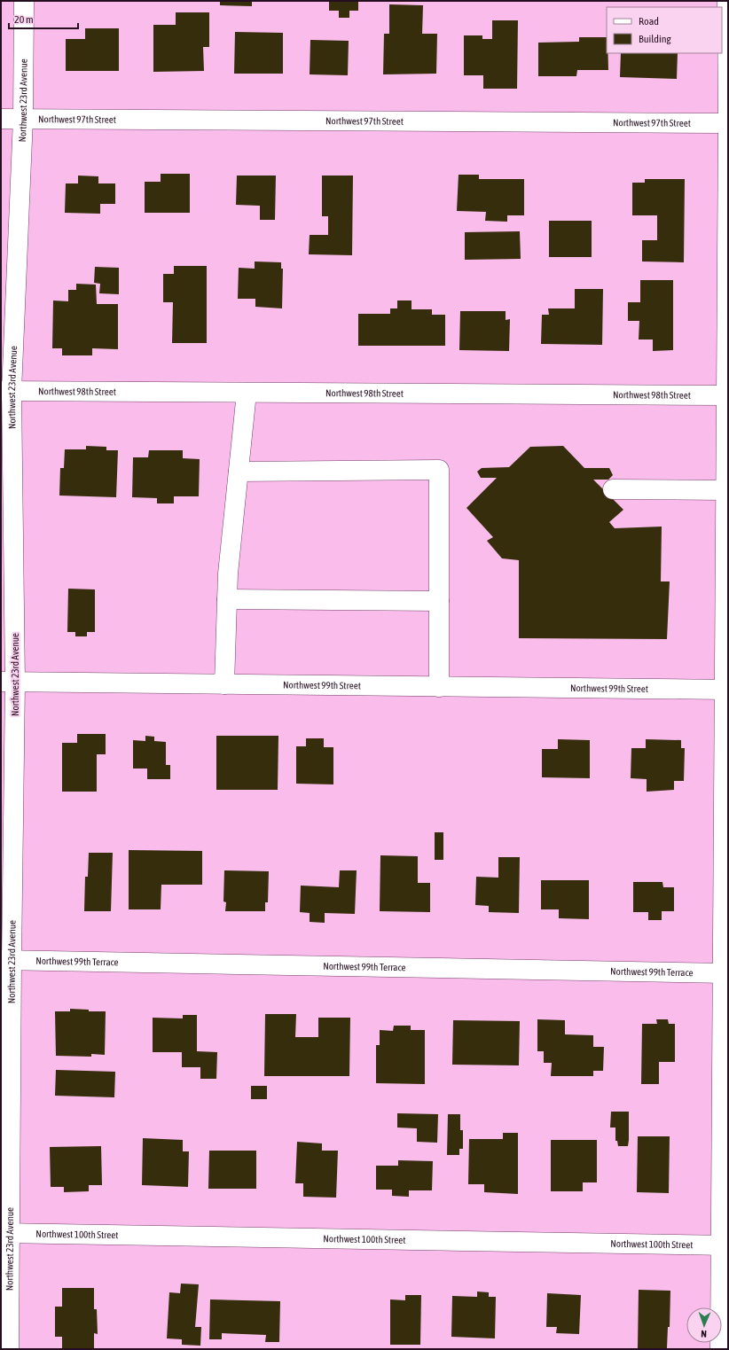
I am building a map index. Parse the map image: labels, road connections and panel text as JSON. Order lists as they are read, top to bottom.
{
  "streets": {
    "street": [
      "Northwest 23rd Avenue",
      "Northwest 97th Street",
      "Northwest 98th Street",
      "Northwest 99th Street",
      "Northwest 99th Terrace",
      "Northwest 100th Street"
    ]
  },
  "crossings": [
    ["Northwest 23rd Avenue", "Northwest 97th Street"],
    ["Northwest 23rd Avenue", "Northwest 98th Street"],
    ["Northwest 23rd Avenue", "Northwest 99th Street"],
    ["Northwest 23rd Avenue", "Northwest 99th Terrace"],
    ["Northwest 23rd Avenue", "Northwest 100th Street"]
  ],
  "legend": ["Road", "Building"],
  "scale_bar": "20 m",
  "north": "bottom"
}
